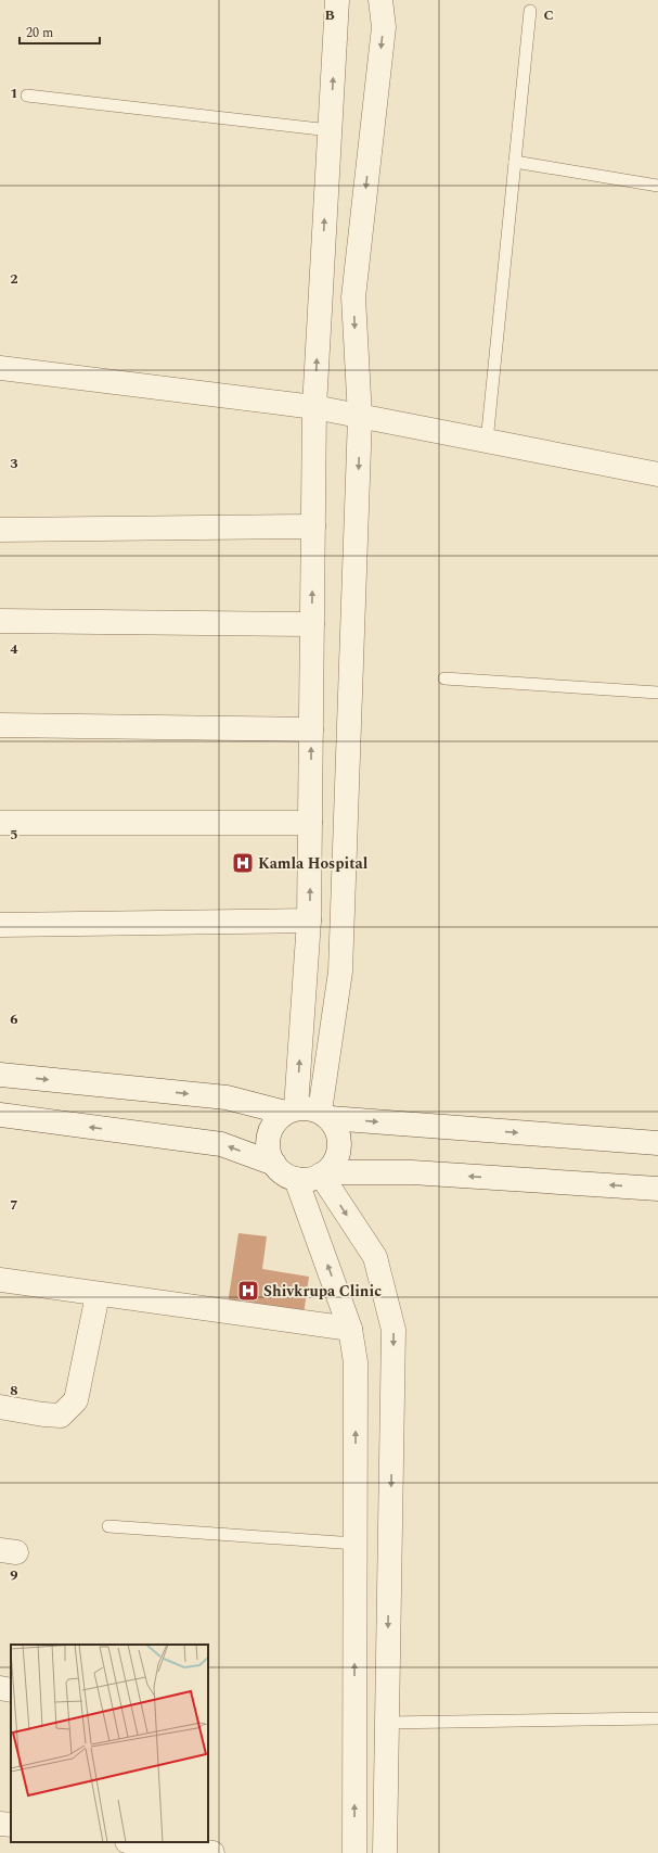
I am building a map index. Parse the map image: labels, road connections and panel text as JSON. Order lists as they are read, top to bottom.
{
  "places": {
    "hospital": ["Kamla Hospital", "Shivkrupa Clinic"]
  },
  "scale_bar": "20 m",
  "grid": {
    "columns": ["B", "C"],
    "rows": [
      "1",
      "2",
      "3",
      "4",
      "5",
      "6",
      "7",
      "8",
      "9"
    ]
  }
}
